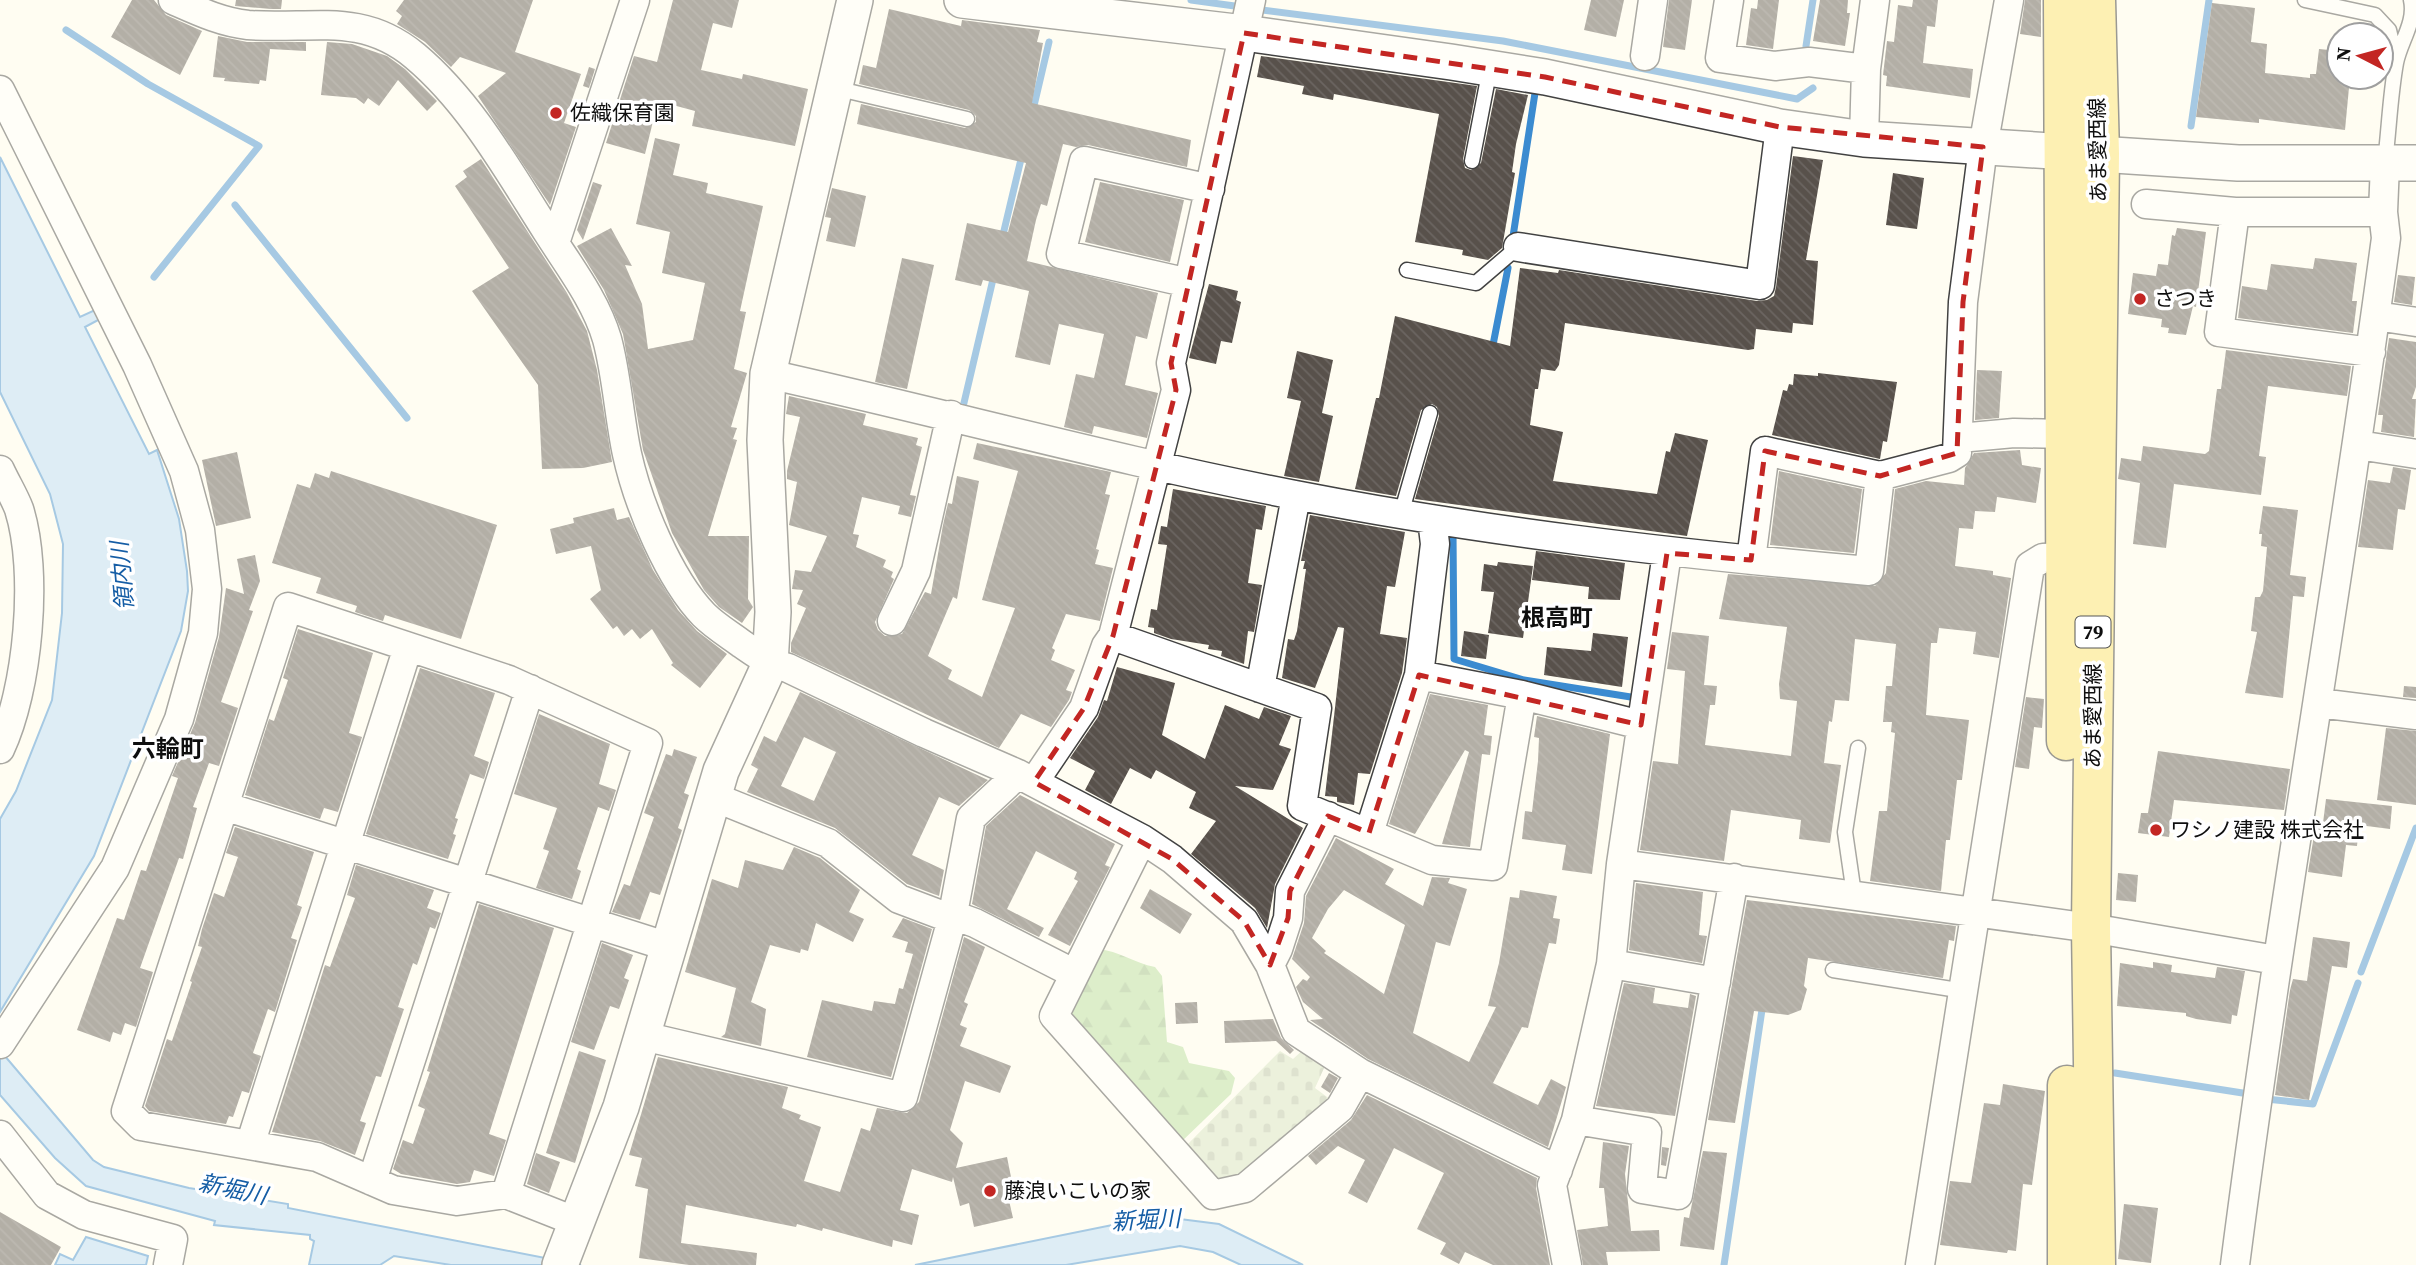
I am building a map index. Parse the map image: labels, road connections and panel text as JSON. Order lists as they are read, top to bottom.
{
  "streets": {
    "main road": ["あま愛西線", "79"]
  },
  "districts": ["根高町", "六輪町"],
  "water": ["領内川", "新堀川"],
  "places": [
    "佐織保育園",
    "さつき",
    "ワシノ建設 株式会社",
    "藤浪いこいの家"
  ],
  "north": "left"
}
